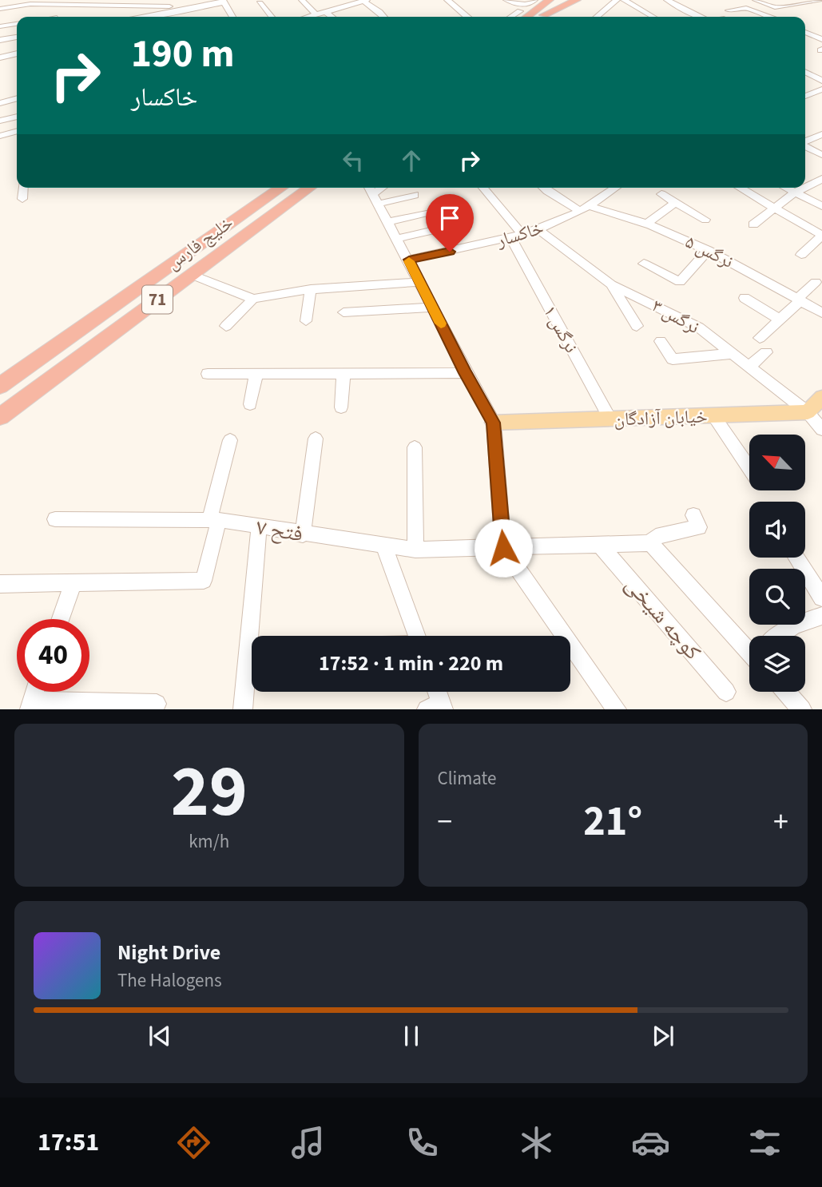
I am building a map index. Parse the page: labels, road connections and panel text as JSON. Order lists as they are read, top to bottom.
{
  "streets": {
    "highway": ["خلیج فارس", "71"],
    "main road": ["خیابان آزادگان"],
    "street": [
      "خاکسار",
      "نرگس ۵",
      "نرگس ۳",
      "نرگس ۱",
      "فتح ۷",
      "کوچه شیخی"
    ]
  },
  "crossings": [
    ["خاکسار", "نرگس ۵"],
    ["خاکسار", "نرگس ۳"],
    ["خاکسار", "نرگس ۱"],
    ["نرگس ۳", "خیابان آزادگان"],
    ["نرگس ۱", "خیابان آزادگان"],
    ["فتح ۷", "کوچه شیخی"]
  ],
  "north": "top left",
  "page": {
    "turn": ["190 m", "خاکسار"],
    "limit": "40",
    "trip": "17:52 · 1 min · 220 m",
    "tile": [
      ["29", "km/h"],
      "Climate"
    ],
    "heat": ["−", "21°", "+"],
    "song": ["Night Drive", "The Halogens"],
    "tabs": "17:51"
  }
}
